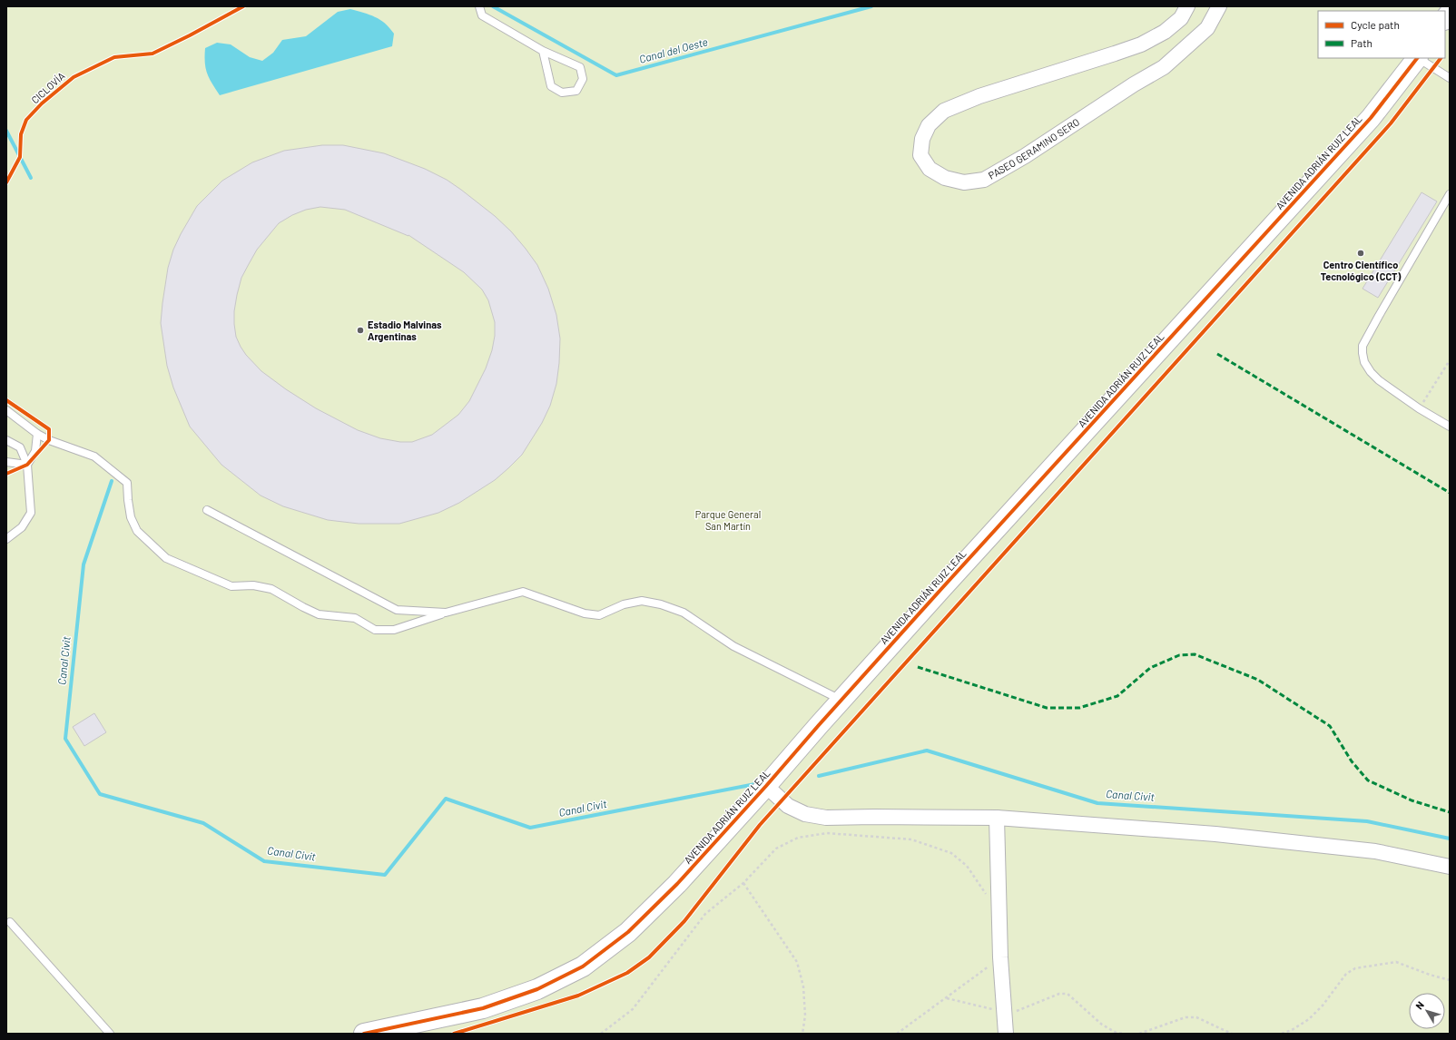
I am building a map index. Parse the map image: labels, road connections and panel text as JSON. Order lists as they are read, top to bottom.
{
  "streets": {
    "street": ["PASEO GERAMINO SERO", "AVENIDA ADRIÁN RUIZ LEAL"],
    "cycle path": ["CICLOVÍA"]
  },
  "water": ["Canal del Oeste", "Canal Civit"],
  "parks": ["Parque General San Martín"],
  "places": ["Centro Científico Tecnológico (CCT)", "Estadio Malvinas Argentinas"],
  "legend": ["Cycle path", "Path"],
  "north": "top left"
}
